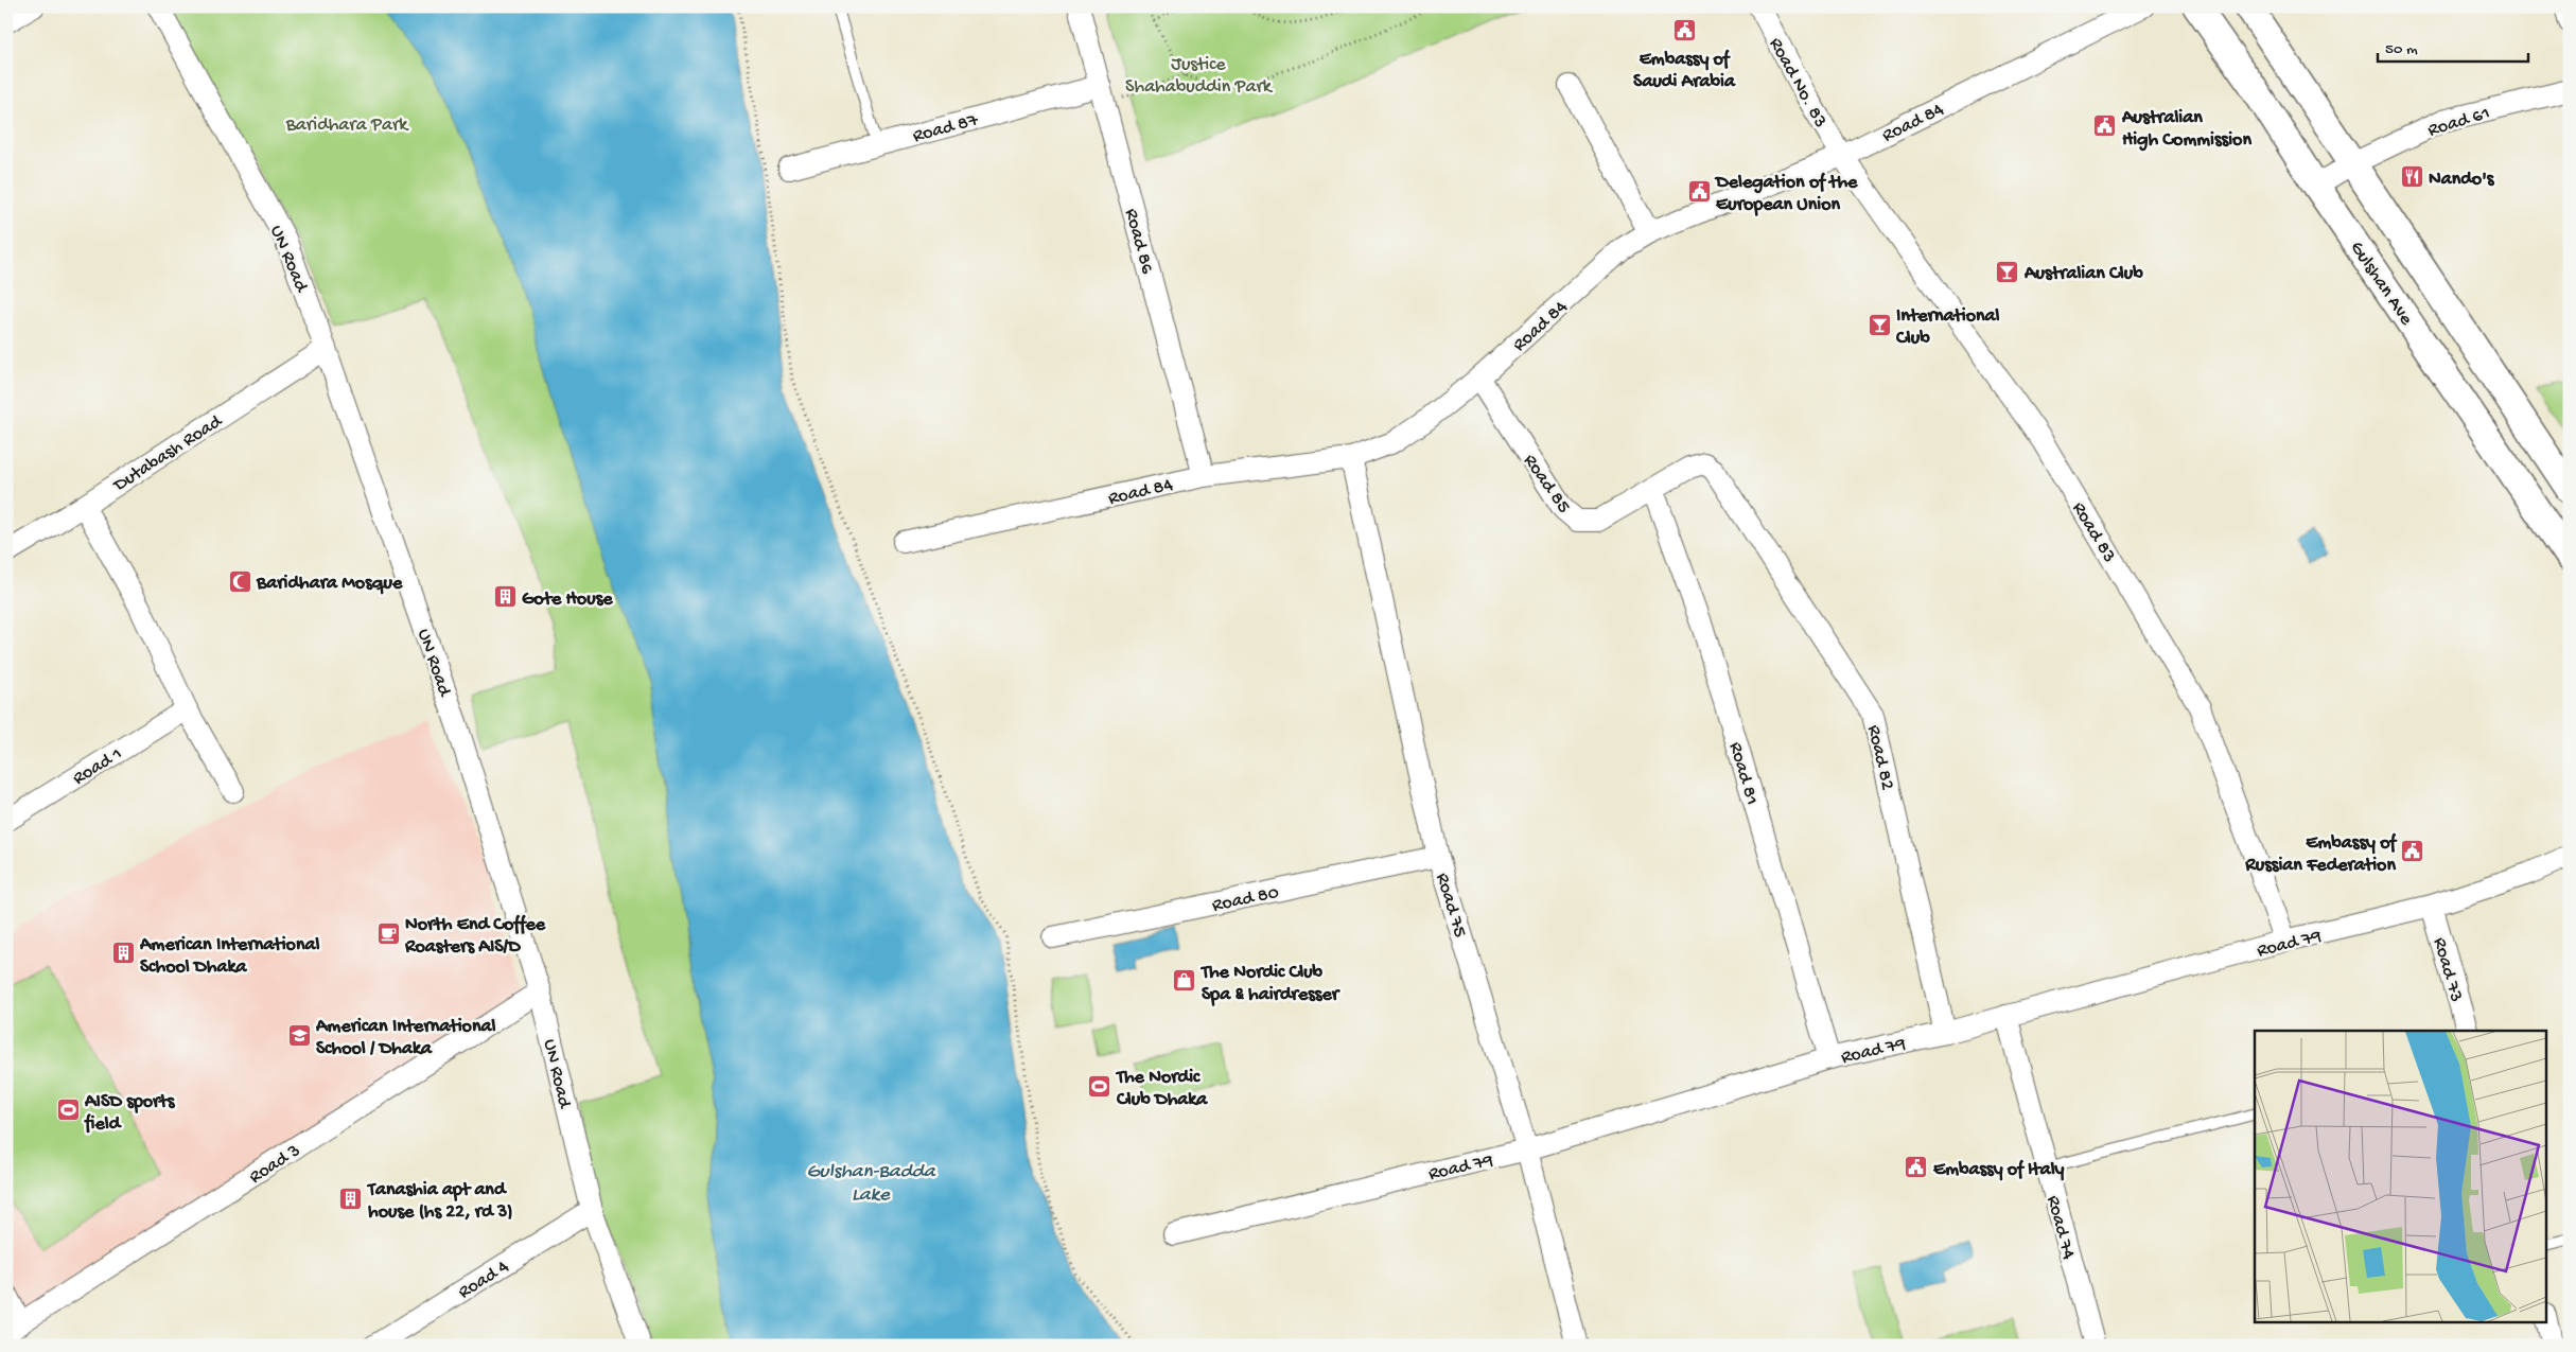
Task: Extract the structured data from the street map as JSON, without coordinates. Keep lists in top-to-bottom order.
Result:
{
  "streets": {
    "street": [
      "Road No. 83",
      "Road 61",
      "Road 84",
      "Road 87",
      "Road 86",
      "UN Road",
      "Gulshan Ave",
      "Dutabash Road",
      "Road 85",
      "Road 83",
      "Road 82",
      "Road 1",
      "Road 81",
      "Road 80",
      "Road 75",
      "Road 79",
      "Road 73",
      "Road 3",
      "Road 74",
      "Road 4"
    ]
  },
  "crossings": [
    ["Road No. 83", "Road 84"],
    ["Road No. 83", "Road 83"],
    ["Road 61", "Gulshan Ave"],
    ["Road 84", "Road 86"],
    ["Road 84", "Road 85"],
    ["Road 84", "Road 83"],
    ["Road 84", "Road 75"],
    ["Road 87", "Road 86"],
    ["UN Road", "Dutabash Road"],
    ["UN Road", "Road 3"],
    ["UN Road", "Road 4"],
    ["Road 85", "Road 82"],
    ["Road 85", "Road 81"],
    ["Road 83", "Road 79"],
    ["Road 82", "Road 79"],
    ["Road 81", "Road 79"],
    ["Road 80", "Road 75"],
    ["Road 75", "Road 79"],
    ["Road 79", "Road 73"],
    ["Road 79", "Road 74"]
  ],
  "water": ["Gulshan-Badda Lake"],
  "parks": ["Justice Shahabuddin Park", "Baridhara Park"],
  "places": {
    "public building": [
      "Embassy of Saudi Arabia",
      "Australian High Commission",
      "Delegation of the European Union",
      "Embassy of Russian Federation",
      "Embassy of Italy"
    ],
    "restaurant": ["Nando's"],
    "bar": ["Australian Club", "International Club"],
    "mosque": ["Baridhara Mosque"],
    "building": ["Gote House", "American International School Dhaka", "Tanashia apt and house (hs 22, rd 3)"],
    "cafe": ["North End Coffee Roasters AIS/D"],
    "shop": ["The Nordic Club Spa & hairdresser"],
    "school or university": ["American International School / Dhaka"],
    "sports": ["The Nordic Club Dhaka", "AISD sports field"]
  },
  "scale_bar": "50 m"
}
